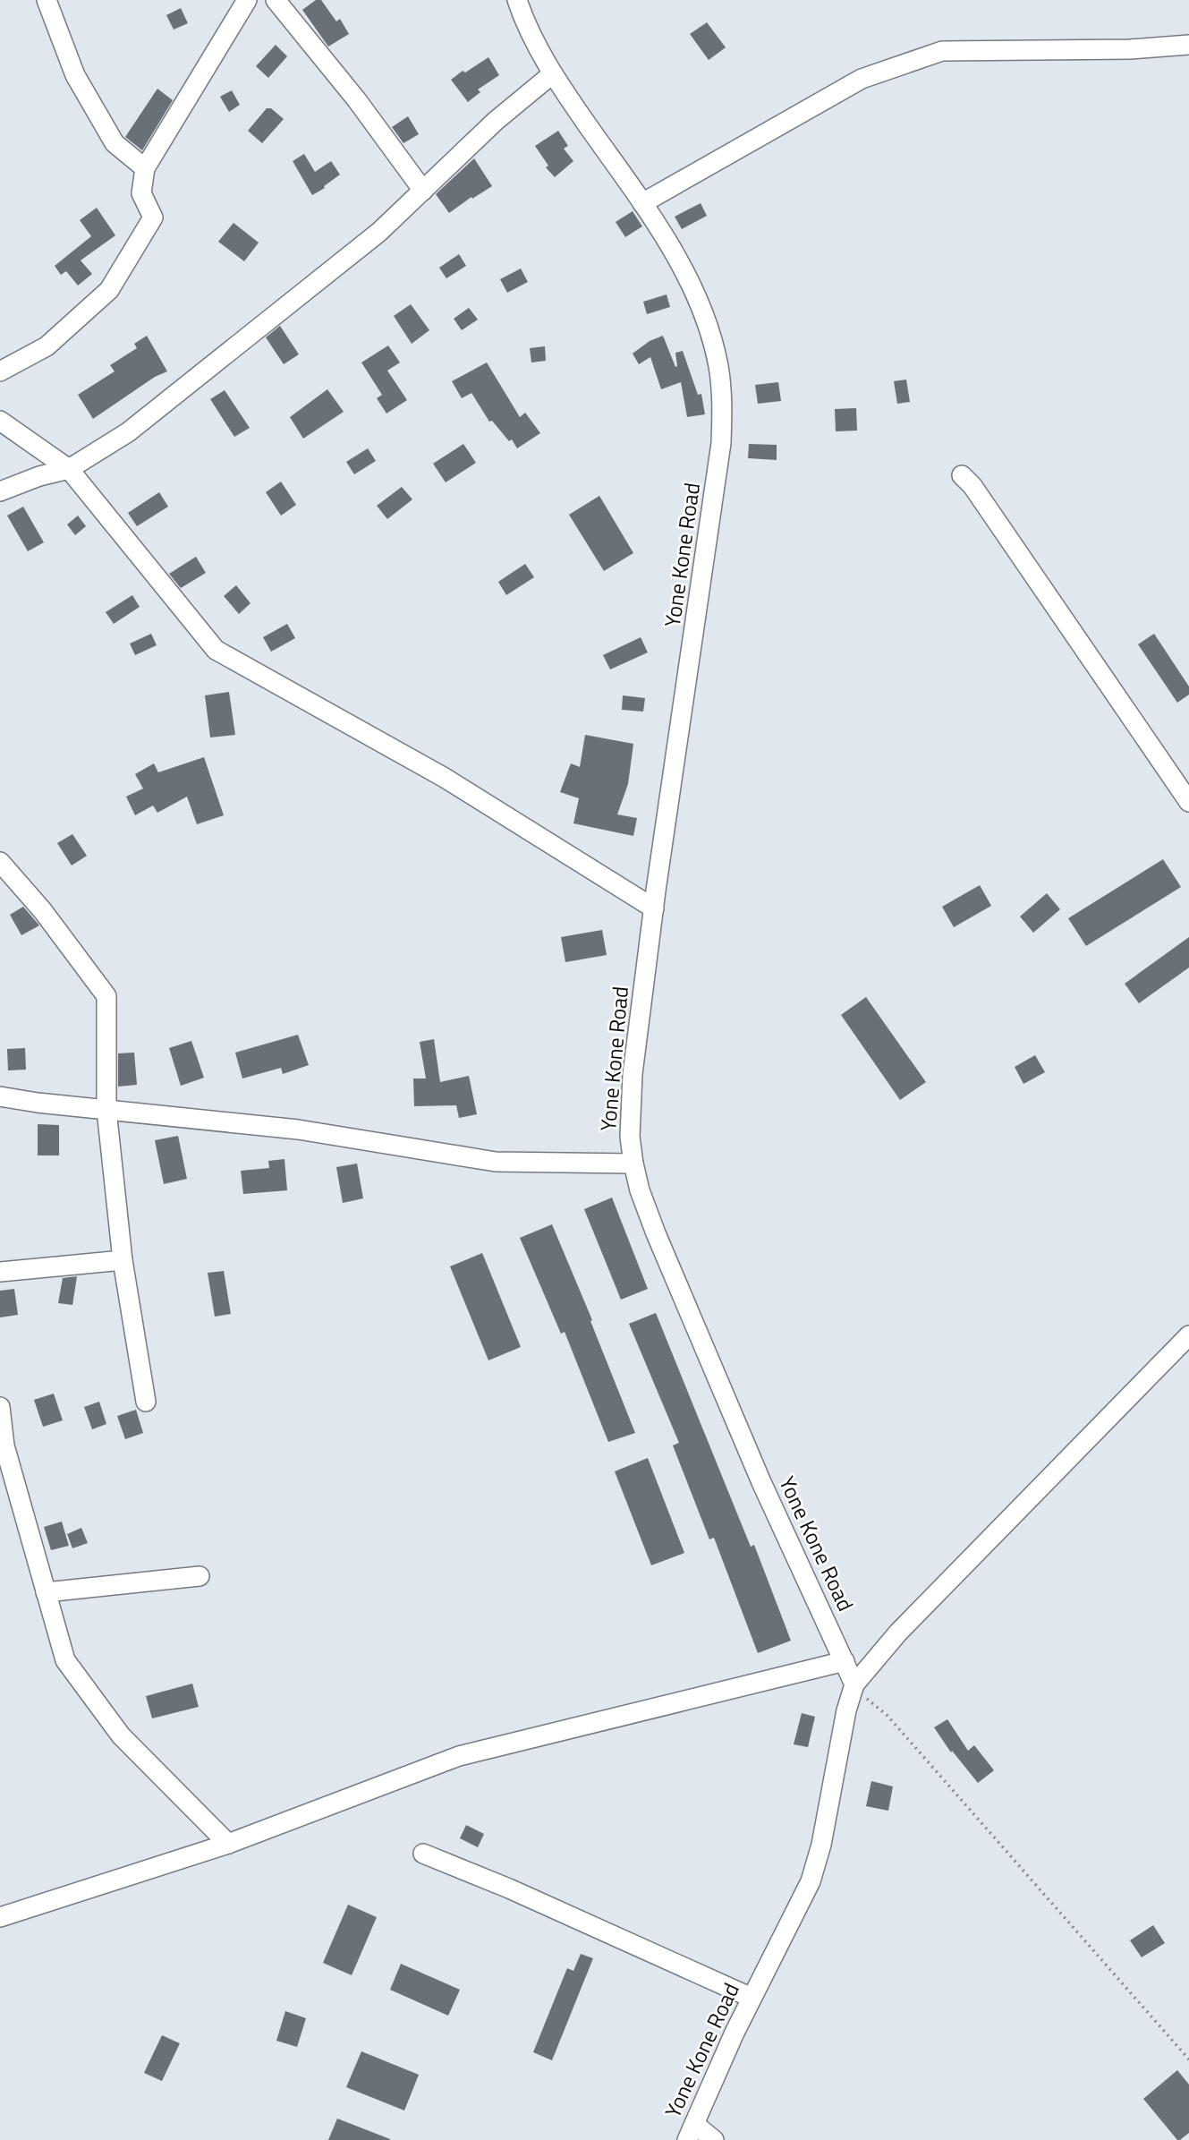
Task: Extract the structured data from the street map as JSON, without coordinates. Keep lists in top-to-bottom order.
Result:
{
  "streets": {
    "street": ["Yone Kone Road"]
  }
}
